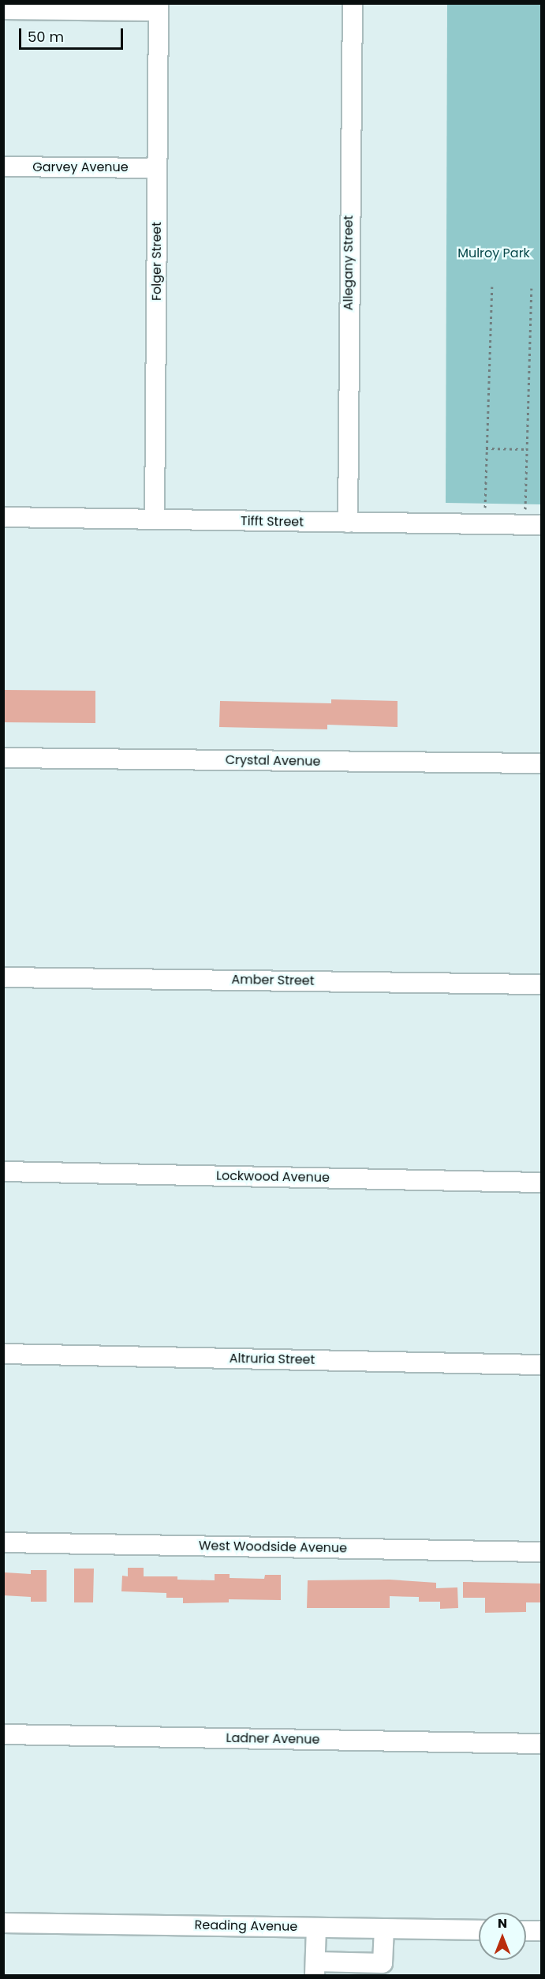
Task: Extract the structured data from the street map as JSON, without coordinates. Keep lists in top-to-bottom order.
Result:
{
  "streets": {
    "street": [
      "Garvey Avenue",
      "Folger Street",
      "Allegany Street",
      "Tifft Street",
      "Crystal Avenue",
      "Amber Street",
      "Lockwood Avenue",
      "Altruria Street",
      "West Woodside Avenue",
      "Ladner Avenue",
      "Reading Avenue"
    ]
  },
  "crossings": [
    ["Garvey Avenue", "Folger Street"],
    ["Folger Street", "Tifft Street"],
    ["Allegany Street", "Tifft Street"]
  ],
  "parks": ["Mulroy Park"],
  "scale_bar": "50 m",
  "north": "top"
}
